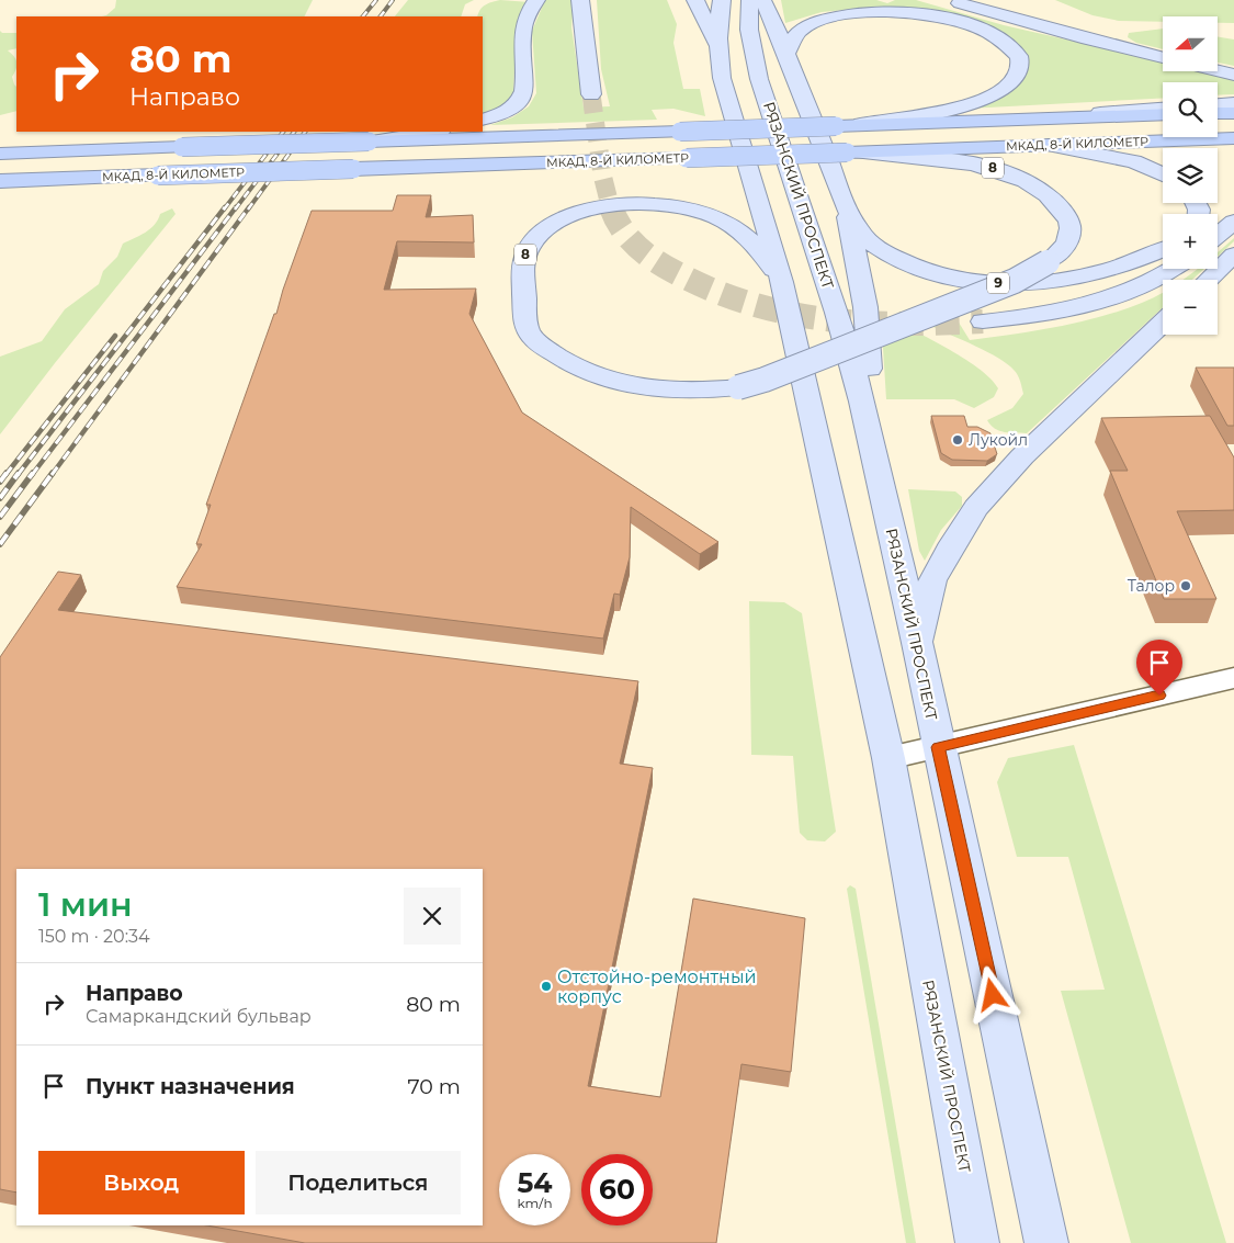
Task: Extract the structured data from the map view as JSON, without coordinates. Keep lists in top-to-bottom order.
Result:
{
  "streets": {
    "highway": ["МКАД, 8-Й КИЛОМЕТР"],
    "main road": ["8", "РЯЗАНСКИЙ ПРОСПЕКТ", "9"]
  },
  "crossings": [
    ["МКАД, 8-Й КИЛОМЕТР", "8"],
    ["8", "РЯЗАНСКИЙ ПРОСПЕКТ"]
  ],
  "places": ["Лукойл", "Талор", "Отстойно-ремонтный корпус"],
  "north": "left",
  "page": {
    "map_buttons": ["+", "−"],
    "turn": ["80 m", "Направо"],
    "heading": ["1 мин", "150 m · 20:34"],
    "list": [
      {
        "name": "Направо",
        "note": "Самаркандский бульвар",
        "value": "80 m"
      },
      {
        "name": "Пункт назначения",
        "value": "70 m"
      }
    ],
    "buttons": ["Выход", "Поделиться"],
    "speed": "54 km/h",
    "limit": "60"
  }
}
